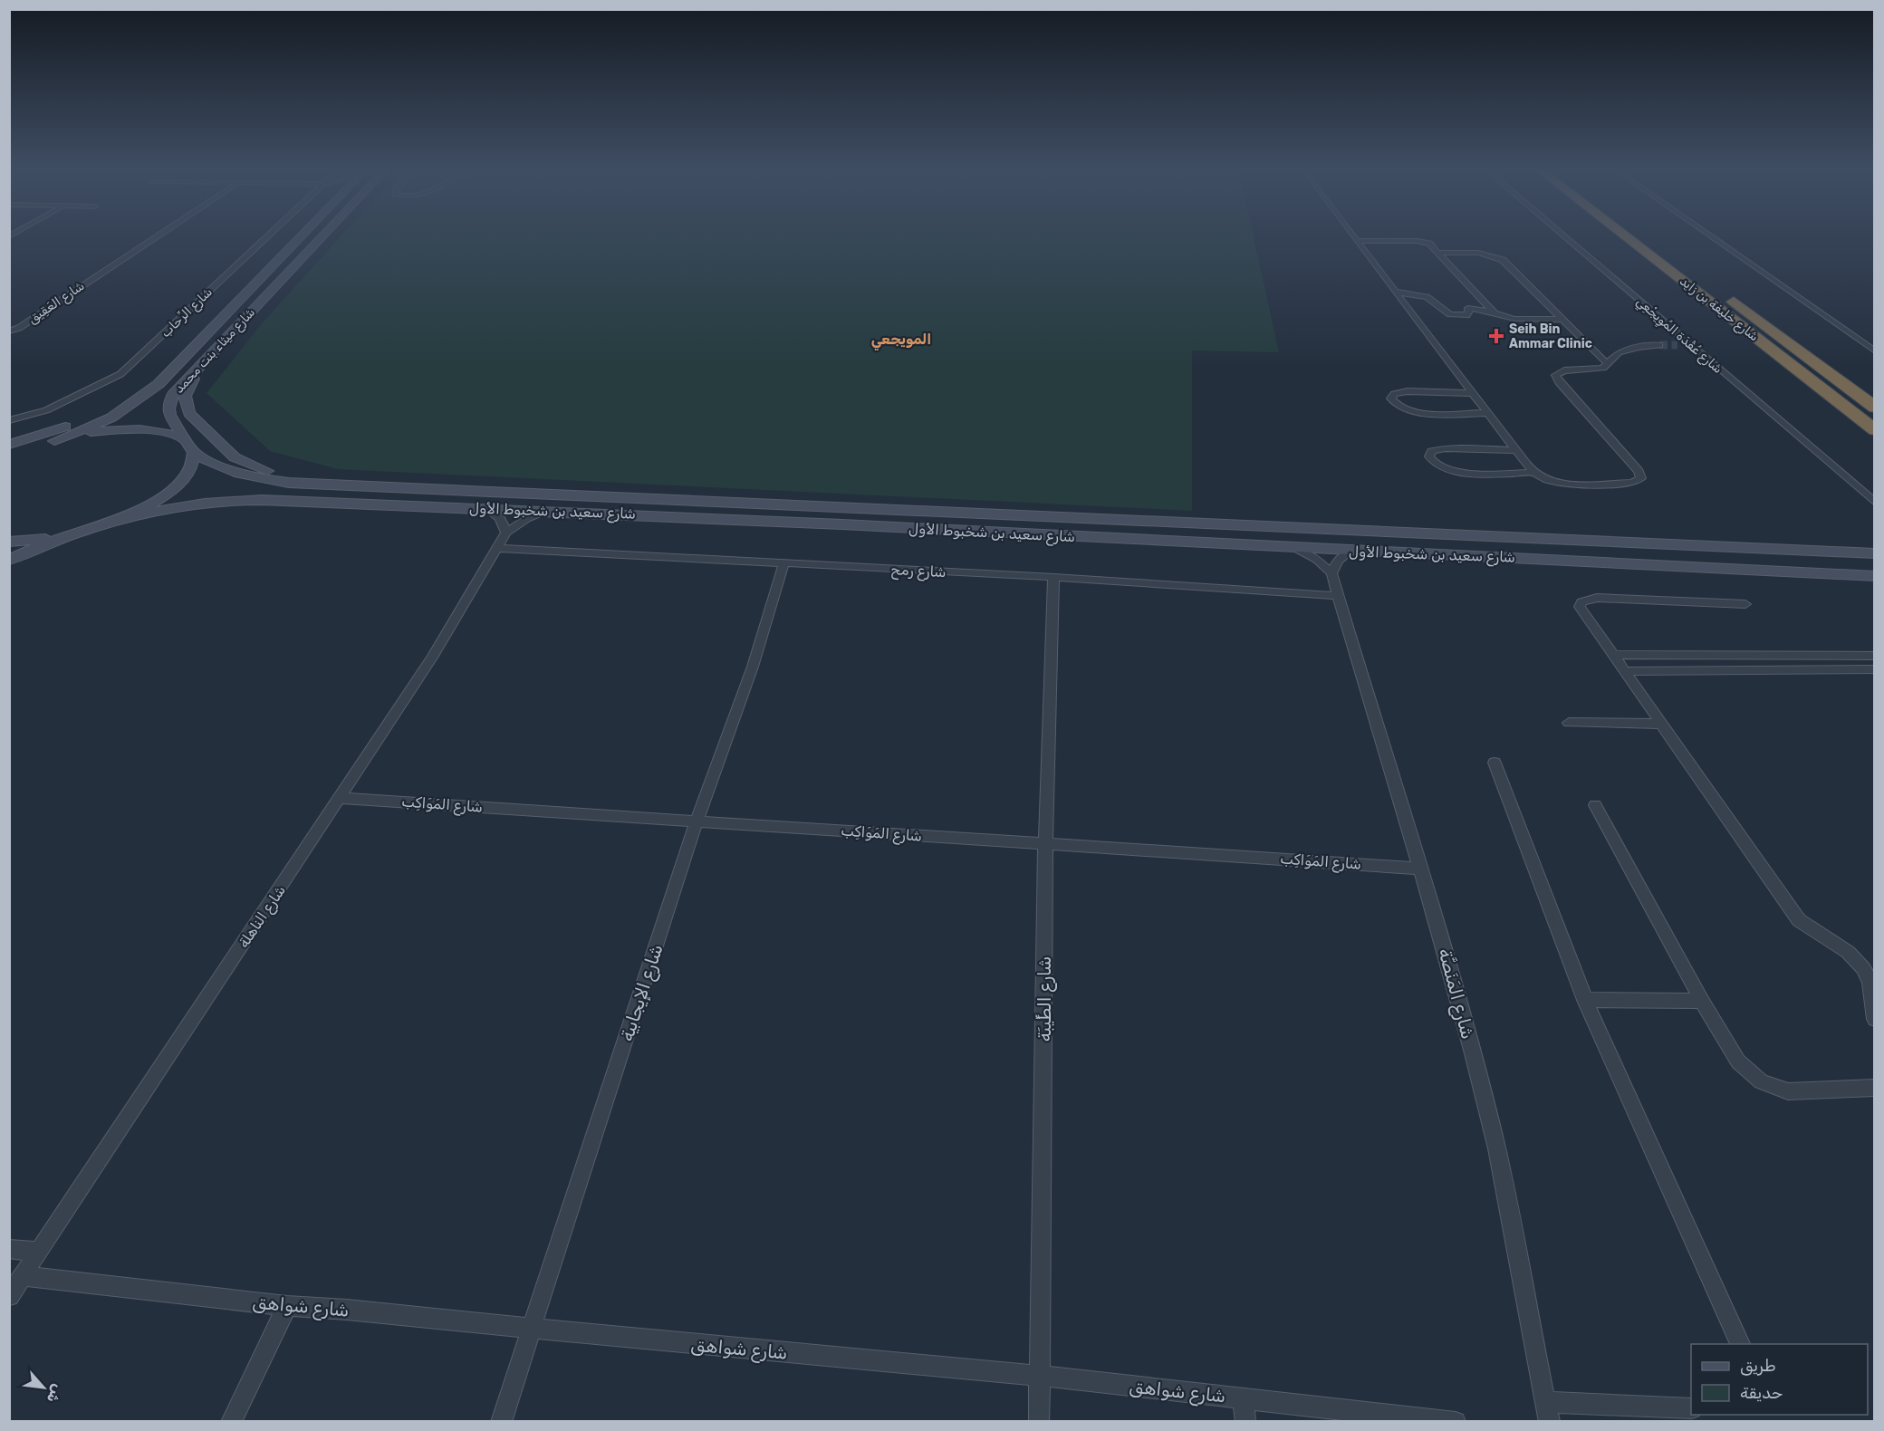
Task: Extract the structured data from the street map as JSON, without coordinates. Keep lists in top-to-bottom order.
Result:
{
  "streets": {
    "highway": ["شارع خليفة بن زايد"],
    "main road": ["شارع ميثاء بنت محمد", "شارع سعيد بن شخبوط الأول"],
    "street": [
      "شارع العَقِيق",
      "شارع الرِّحاب",
      "شارع عُقْدَة المُوِيجْعِي",
      "شارع رمح",
      "شارع المَوَاكِب",
      "شارع الناهلة",
      "شارع الإيجابية",
      "شارع المَنَصَّة",
      "شارع الطِّيبَة",
      "شارع شواهق"
    ]
  },
  "crossings": [
    ["شارع ميثاء بنت محمد", "شارع سعيد بن شخبوط الأول"],
    ["شارع سعيد بن شخبوط الأول", "شارع الناهلة"],
    ["شارع رمح", "شارع الناهلة"],
    ["شارع رمح", "شارع الإيجابية"],
    ["شارع رمح", "شارع المَنَصَّة"],
    ["شارع رمح", "شارع الطِّيبَة"],
    ["شارع المَوَاكِب", "شارع الناهلة"],
    ["شارع المَوَاكِب", "شارع الإيجابية"],
    ["شارع المَوَاكِب", "شارع المَنَصَّة"],
    ["شارع المَوَاكِب", "شارع الطِّيبَة"],
    ["شارع الناهلة", "شارع شواهق"],
    ["شارع الإيجابية", "شارع شواهق"],
    ["شارع الطِّيبَة", "شارع شواهق"]
  ],
  "districts": ["المويجعي"],
  "places": {
    "health": ["Seih Bin Ammar Clinic"]
  },
  "legend": ["طريق", "حديقة"],
  "north": "bottom right"
}
